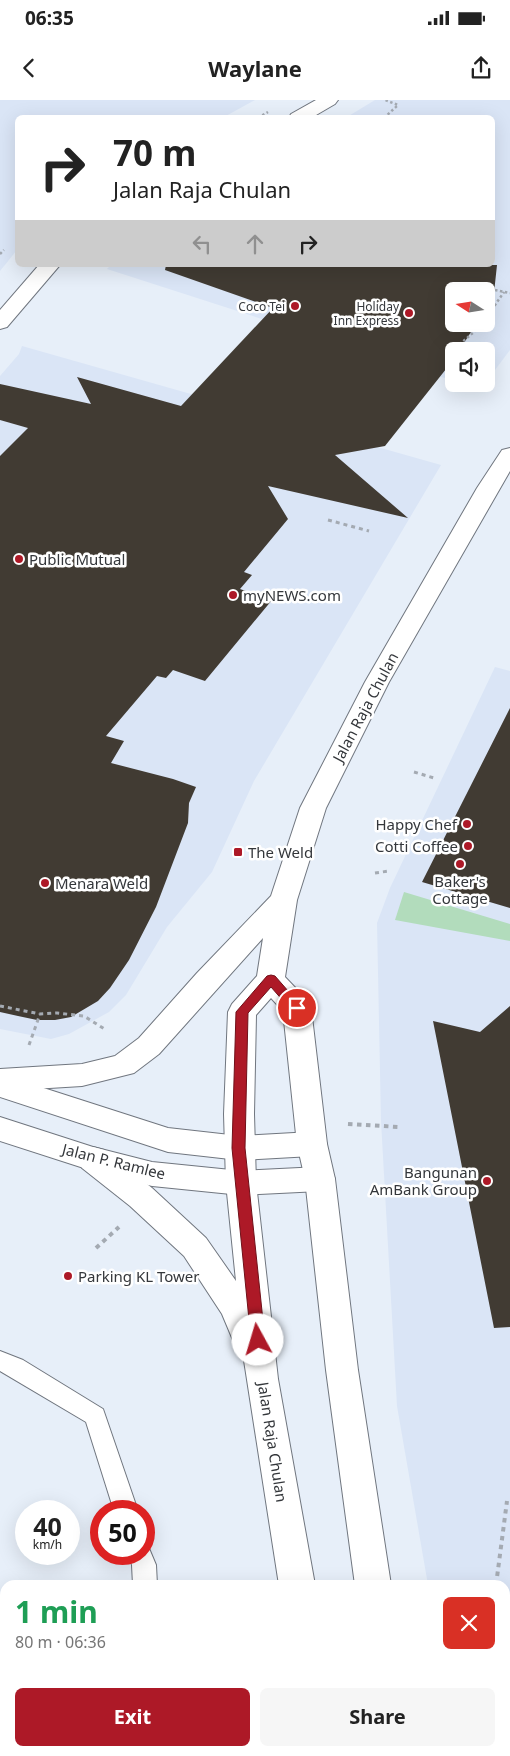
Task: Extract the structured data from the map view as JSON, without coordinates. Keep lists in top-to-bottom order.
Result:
{
  "streets": {
    "main road": ["Jalan Raja Chulan", "Jalan P. Ramlee"]
  },
  "crossings": [
    ["Jalan Raja Chulan", "Jalan P. Ramlee"]
  ],
  "places": {
    "other": [
      "Coco Tei",
      "Holiday Inn Express",
      "Public Mutual",
      "myNEWS.com",
      "Happy Chef",
      "Cotti Coffee",
      "Baker's Cottage",
      "Menara Weld",
      "Bangunan AmBank Group",
      "Parking KL Tower"
    ],
    "transit": ["The Weld"]
  },
  "north": "left",
  "page": {
    "status": "06:35",
    "header": "Waylane",
    "turn": ["70 m", "Jalan Raja Chulan"],
    "speed": "40 km/h",
    "limit": "50",
    "heading": ["1 min", "80 m · 06:36"],
    "buttons": ["Exit", "Share"]
  }
}
